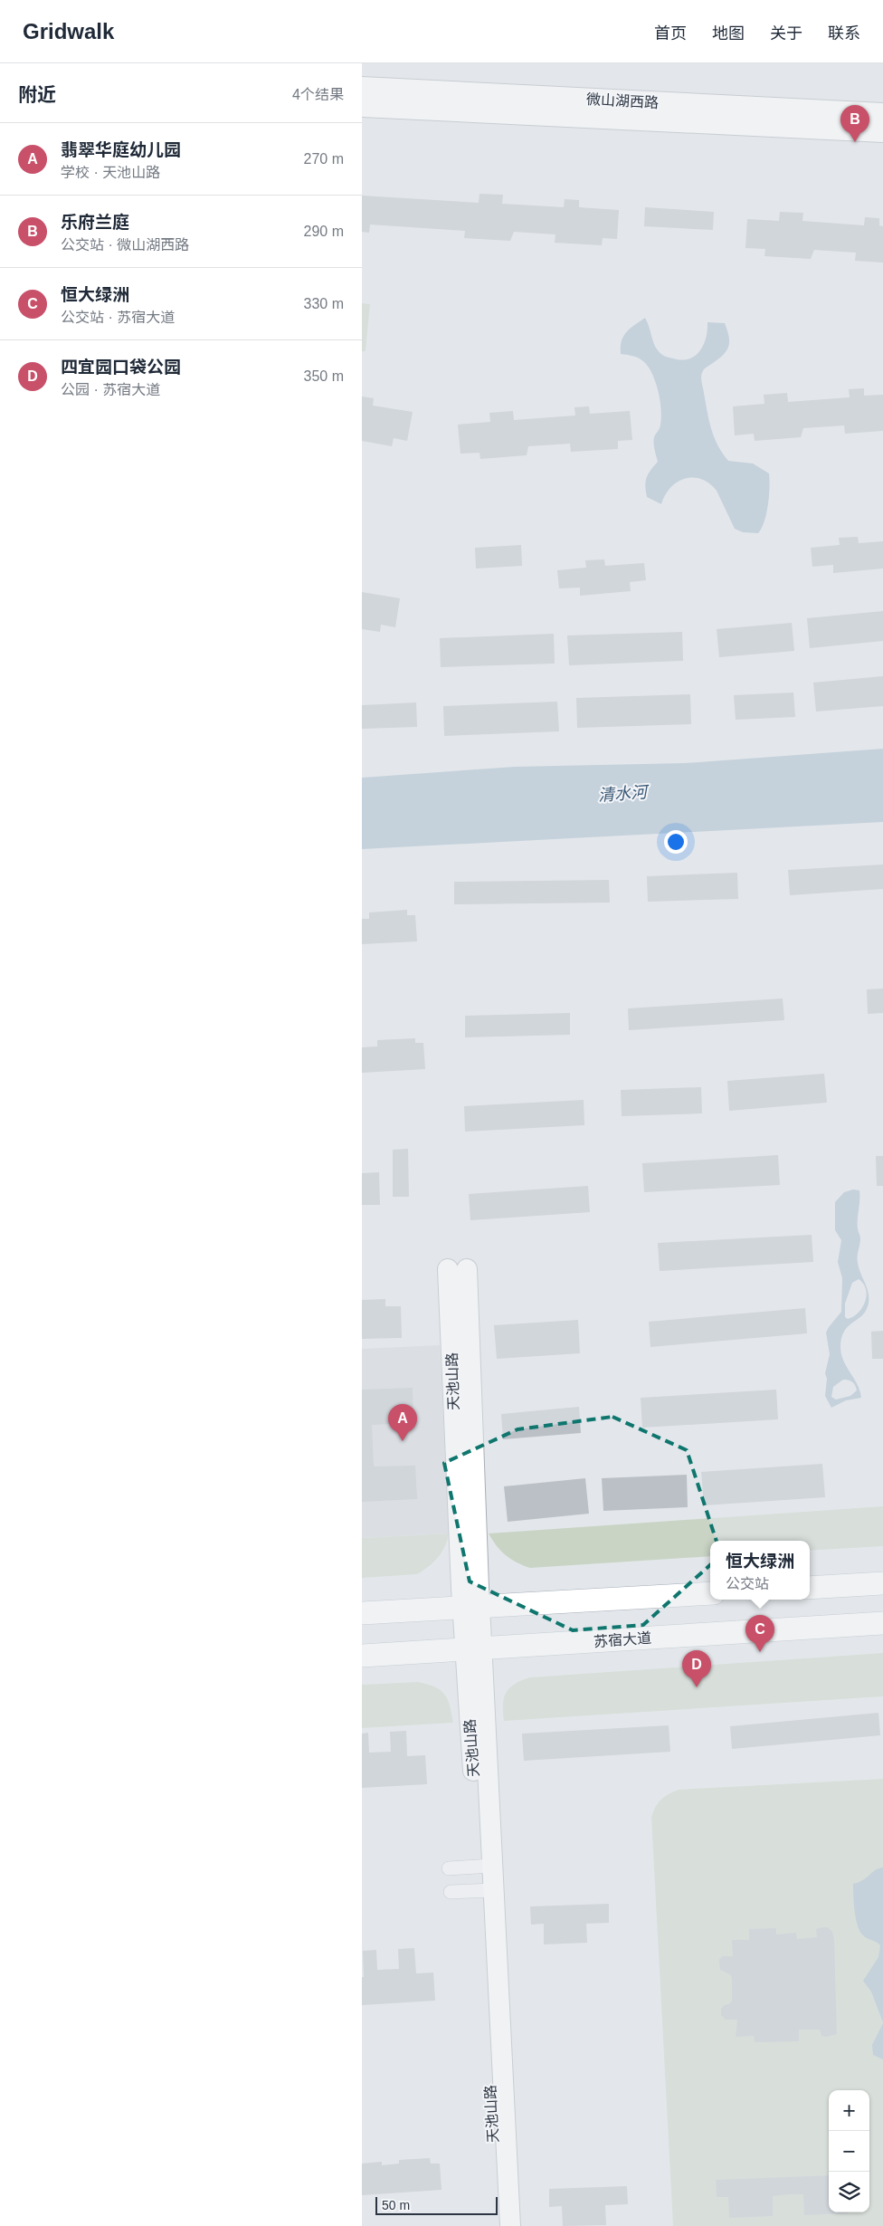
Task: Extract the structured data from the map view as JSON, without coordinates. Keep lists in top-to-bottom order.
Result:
{
  "streets": {
    "main road": ["苏宿大道"],
    "street": ["微山湖西路", "天池山路"]
  },
  "crossings": [
    ["天池山路", "苏宿大道"]
  ],
  "water": ["清水河"],
  "scale_bar": "50 m",
  "page": {
    "header": "Gridwalk",
    "nav": [
      "首页",
      "地图",
      "关于",
      "联系"
    ],
    "heading": ["附近", "4个结果"],
    "pins": [
      "B",
      "A",
      "C",
      "D"
    ],
    "list": [
      {
        "mark": "A",
        "name": "翡翠华庭幼儿园",
        "note": "学校 · 天池山路",
        "value": "270 m"
      },
      {
        "mark": "B",
        "name": "乐府兰庭",
        "note": "公交站 · 微山湖西路",
        "value": "290 m"
      },
      {
        "mark": "C",
        "name": "恒大绿洲",
        "note": "公交站 · 苏宿大道",
        "value": "330 m"
      },
      {
        "mark": "D",
        "name": "四宜园口袋公园",
        "note": "公园 · 苏宿大道",
        "value": "350 m"
      }
    ],
    "popup": ["恒大绿洲", "公交站"],
    "map_buttons": ["+", "−"],
    "scale": "50 m"
  }
}
